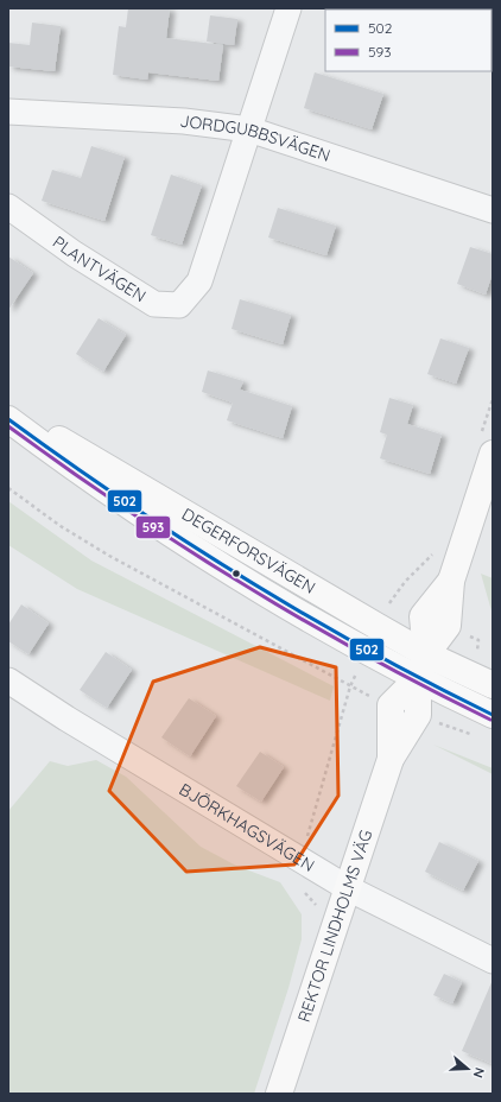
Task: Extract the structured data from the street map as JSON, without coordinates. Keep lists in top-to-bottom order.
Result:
{
  "streets": {
    "main road": ["DEGERFORSVÄGEN", "REKTOR LINDHOLMS VÄG"],
    "street": ["JORDGUBBSVÄGEN", "PLANTVÄGEN", "BJÖRKHAGSVÄGEN"]
  },
  "crossings": [
    ["JORDGUBBSVÄGEN", "PLANTVÄGEN"],
    ["DEGERFORSVÄGEN", "REKTOR LINDHOLMS VÄG"],
    ["BJÖRKHAGSVÄGEN", "REKTOR LINDHOLMS VÄG"]
  ],
  "lines": ["transit line 502", "transit line 593"],
  "legend": ["502", "593"],
  "north": "right"
}
